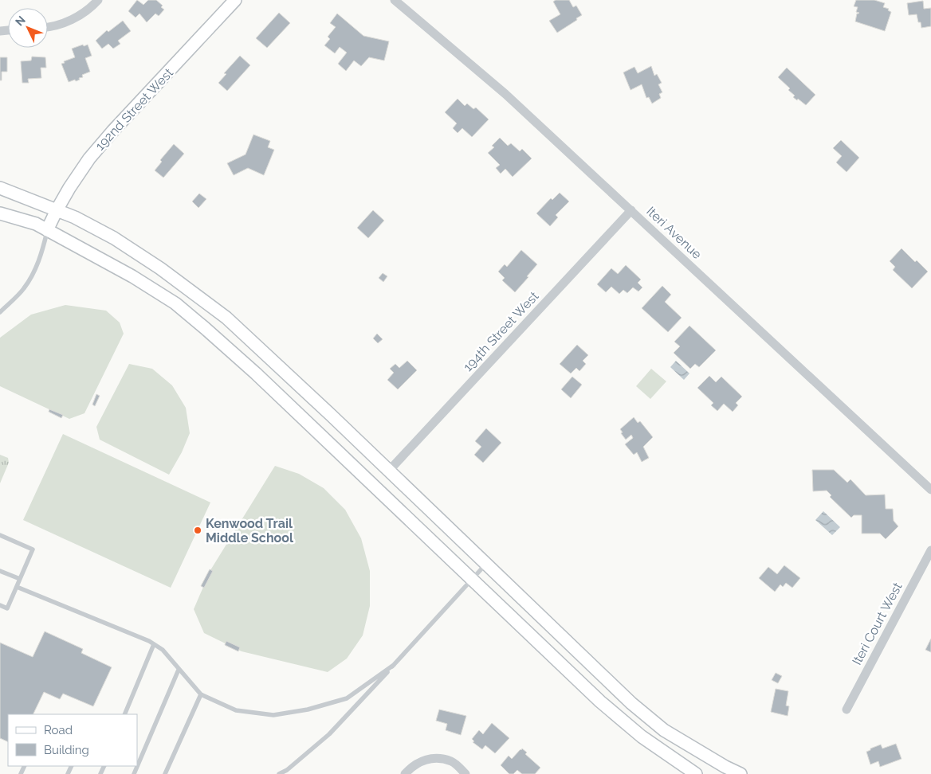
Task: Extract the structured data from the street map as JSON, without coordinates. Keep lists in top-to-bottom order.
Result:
{
  "streets": {
    "main road": ["192nd Street West"],
    "street": ["Iteri Avenue", "194th Street West", "Iteri Court West"]
  },
  "crossings": [
    ["Iteri Avenue", "194th Street West"]
  ],
  "places": ["Kenwood Trail Middle School"],
  "legend": ["Road", "Building"],
  "north": "top left"
}
